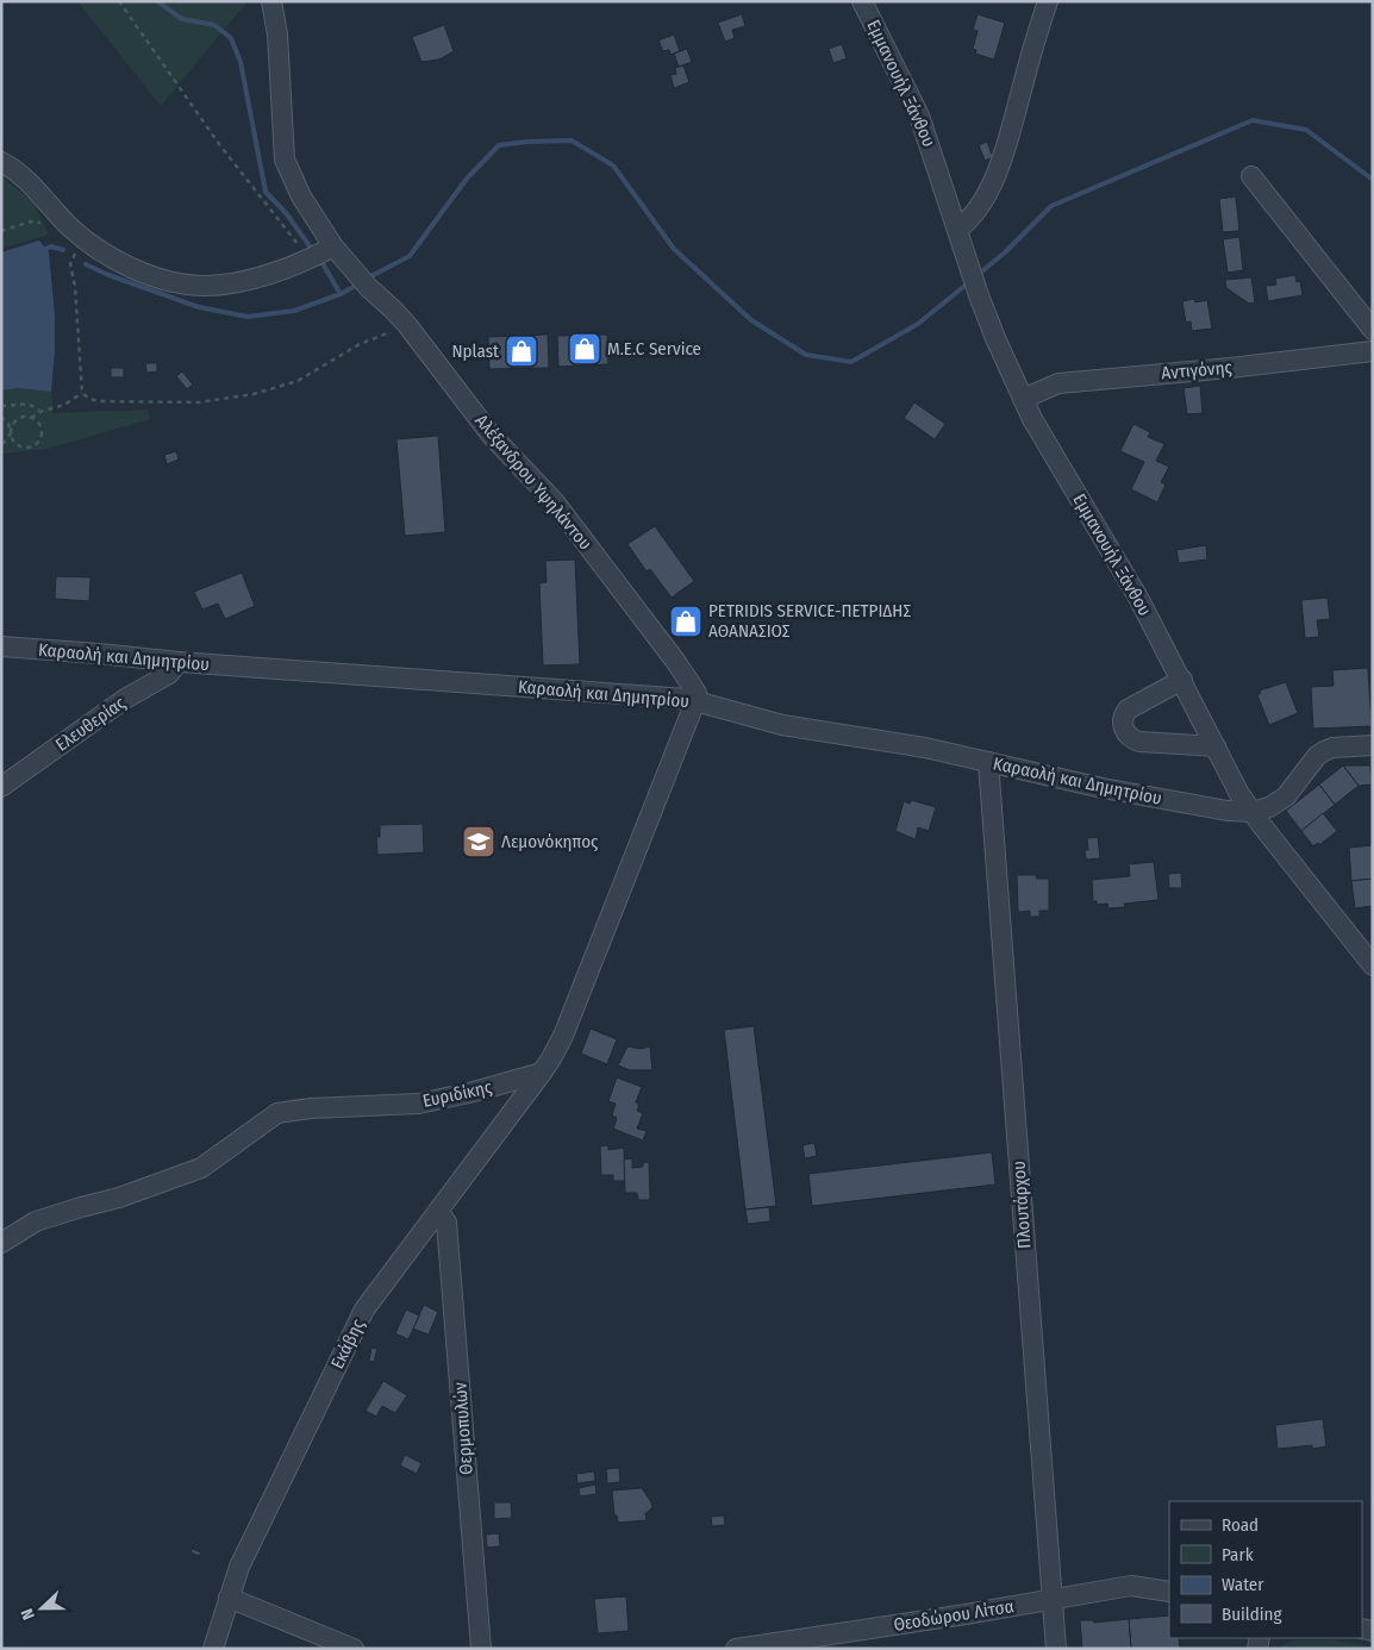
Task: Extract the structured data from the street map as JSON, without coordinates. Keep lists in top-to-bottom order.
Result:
{
  "streets": {
    "street": [
      "Εμμανουήλ Ξάνθου",
      "Αντιγόνης",
      "Αλέξανδρου Υψηλάντου",
      "Καραολή και Δημητρίου",
      "Ελευθερίας",
      "Ευριδίκης",
      "Πλουτάρχου",
      "Εκάβης",
      "Θερμοπυλών",
      "Θεοδώρου Λίτσα"
    ]
  },
  "crossings": [
    ["Εμμανουήλ Ξάνθου", "Αντιγόνης"],
    ["Εμμανουήλ Ξάνθου", "Καραολή και Δημητρίου"],
    ["Αλέξανδρου Υψηλάντου", "Καραολή και Δημητρίου"],
    ["Καραολή και Δημητρίου", "Ελευθερίας"],
    ["Καραολή και Δημητρίου", "Πλουτάρχου"],
    ["Ευριδίκης", "Εκάβης"],
    ["Πλουτάρχου", "Θεοδώρου Λίτσα"],
    ["Εκάβης", "Θερμοπυλών"]
  ],
  "places": {
    "shop": ["M.E.C Service", "Nplast", "PETRIDIS SERVICE-ΠΕΤΡΙΔΗΣ ΑΘΑΝΑΣΙΟΣ"],
    "school or university": ["Λεμονόκηπος"]
  },
  "legend": [
    "Road",
    "Park",
    "Water",
    "Building"
  ],
  "north": "left"
}
